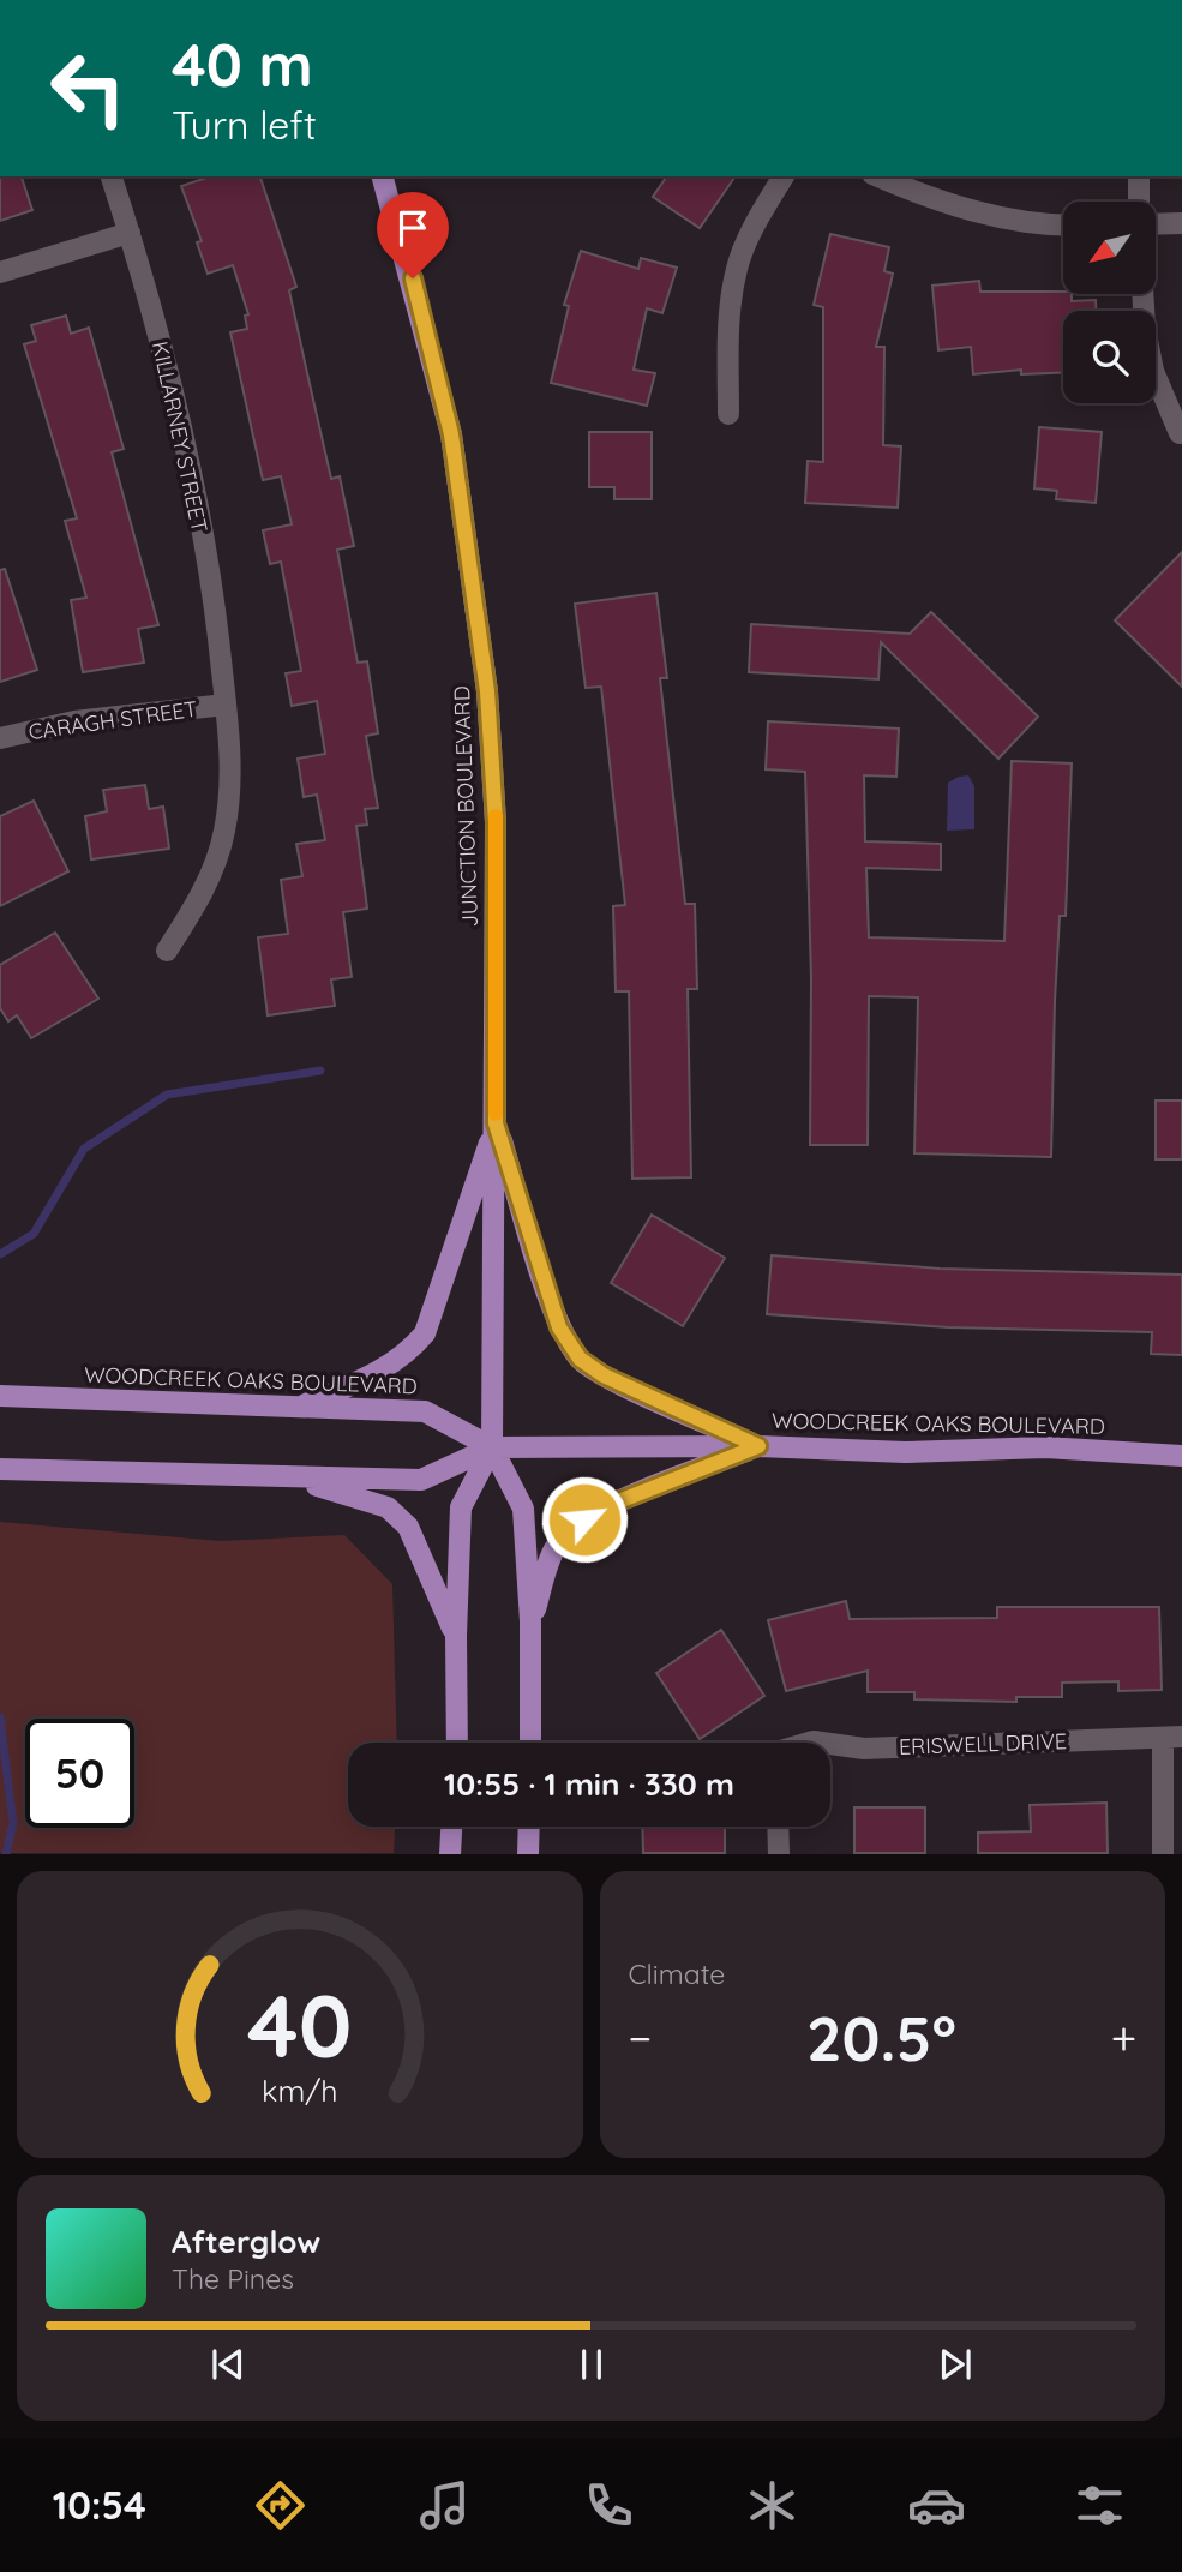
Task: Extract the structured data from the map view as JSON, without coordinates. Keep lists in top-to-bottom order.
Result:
{
  "streets": {
    "main road": ["JUNCTION BOULEVARD", "WOODCREEK OAKS BOULEVARD"],
    "street": ["KILLARNEY STREET", "CARAGH STREET", "ERISWELL DRIVE"]
  },
  "crossings": [
    ["KILLARNEY STREET", "CARAGH STREET"],
    ["JUNCTION BOULEVARD", "WOODCREEK OAKS BOULEVARD"]
  ],
  "north": "bottom left",
  "page": {
    "turn": ["40 m", "Turn left"],
    "limit": "50",
    "trip": "10:55 · 1 min · 330 m",
    "tile": "Climate",
    "heat": ["−", "20.5°", "+"],
    "song": ["Afterglow", "The Pines"],
    "tabs": "10:54",
    "gauge": ["40", "km/h"]
  }
}
